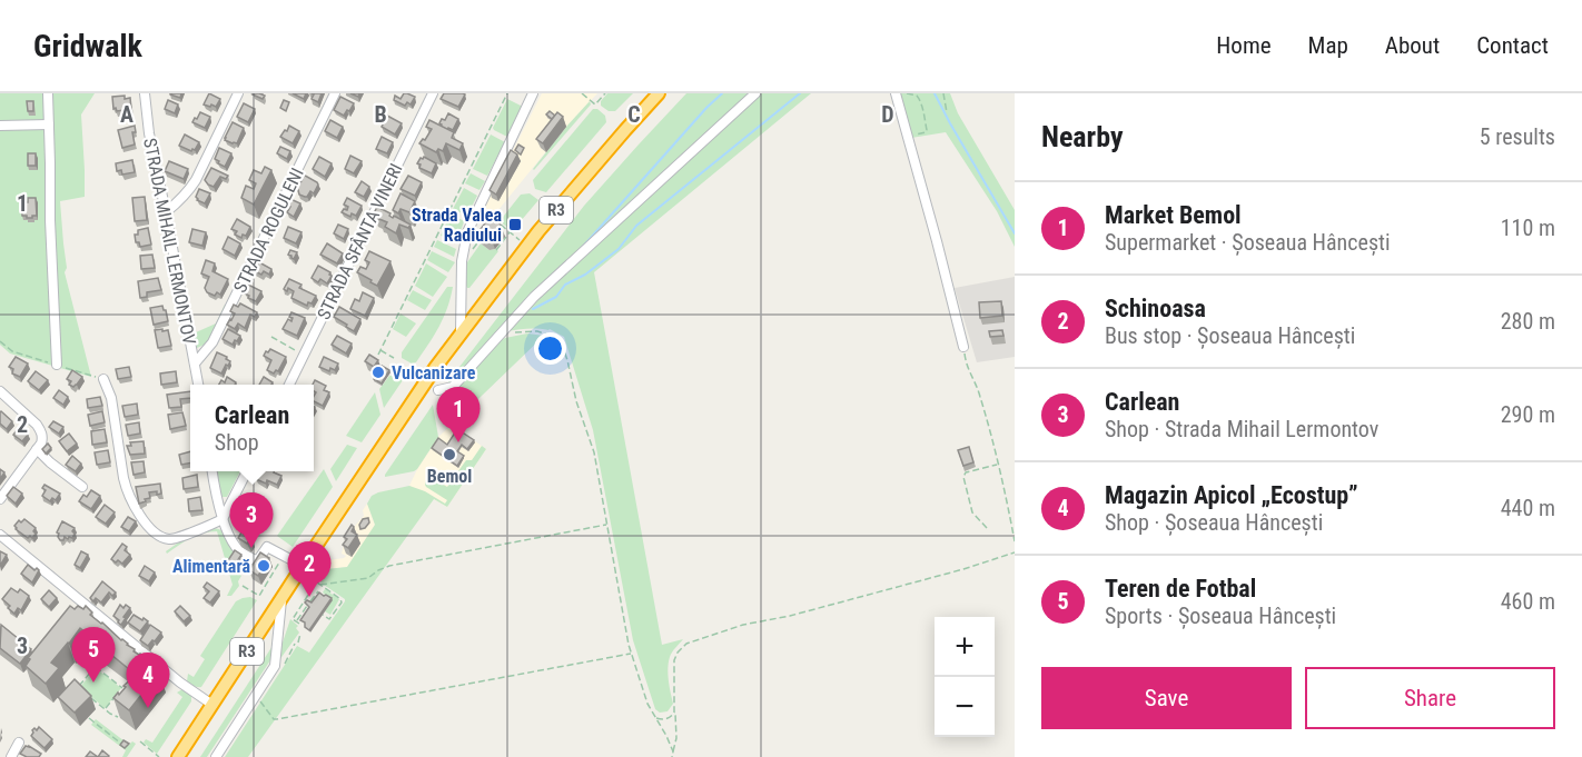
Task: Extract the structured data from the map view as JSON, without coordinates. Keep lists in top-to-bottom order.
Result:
{
  "streets": {
    "highway": ["R3"],
    "street": ["STRADA ROGULENI", "STRADA MIHAIL LERMONTOV", "STRADA SFÂNTA VINERI"]
  },
  "crossings": [
    ["STRADA ROGULENI", "STRADA MIHAIL LERMONTOV"]
  ],
  "places": {
    "transit": ["Strada Valea Radiului"],
    "other": ["Vulcanizare", "Bemol", "Alimentară"]
  },
  "page": {
    "header": "Gridwalk",
    "nav": [
      "Home",
      "Map",
      "About",
      "Contact"
    ],
    "heading": ["Nearby", "5 results"],
    "list": [
      {
        "mark": "1",
        "name": "Market Bemol",
        "note": "Supermarket · Șoseaua Hâncești",
        "value": "110 m"
      },
      {
        "mark": "2",
        "name": "Schinoasa",
        "note": "Bus stop · Șoseaua Hâncești",
        "value": "280 m"
      },
      {
        "mark": "3",
        "name": "Carlean",
        "note": "Shop · Strada Mihail Lermontov",
        "value": "290 m"
      },
      {
        "mark": "4",
        "name": "Magazin Apicol „Ecostup”",
        "note": "Shop · Șoseaua Hâncești",
        "value": "440 m"
      },
      {
        "mark": "5",
        "name": "Teren de Fotbal",
        "note": "Sports · Șoseaua Hâncești",
        "value": "460 m"
      }
    ],
    "popup": ["Carlean", "Shop"],
    "pins": [
      "1",
      "3",
      "2",
      "5",
      "4"
    ],
    "map_buttons": ["+", "−"],
    "buttons": ["Save", "Share"]
  },
  "grid": {
    "columns": [
      "A",
      "B",
      "C",
      "D"
    ],
    "rows": ["1", "2", "3"]
  }
}
